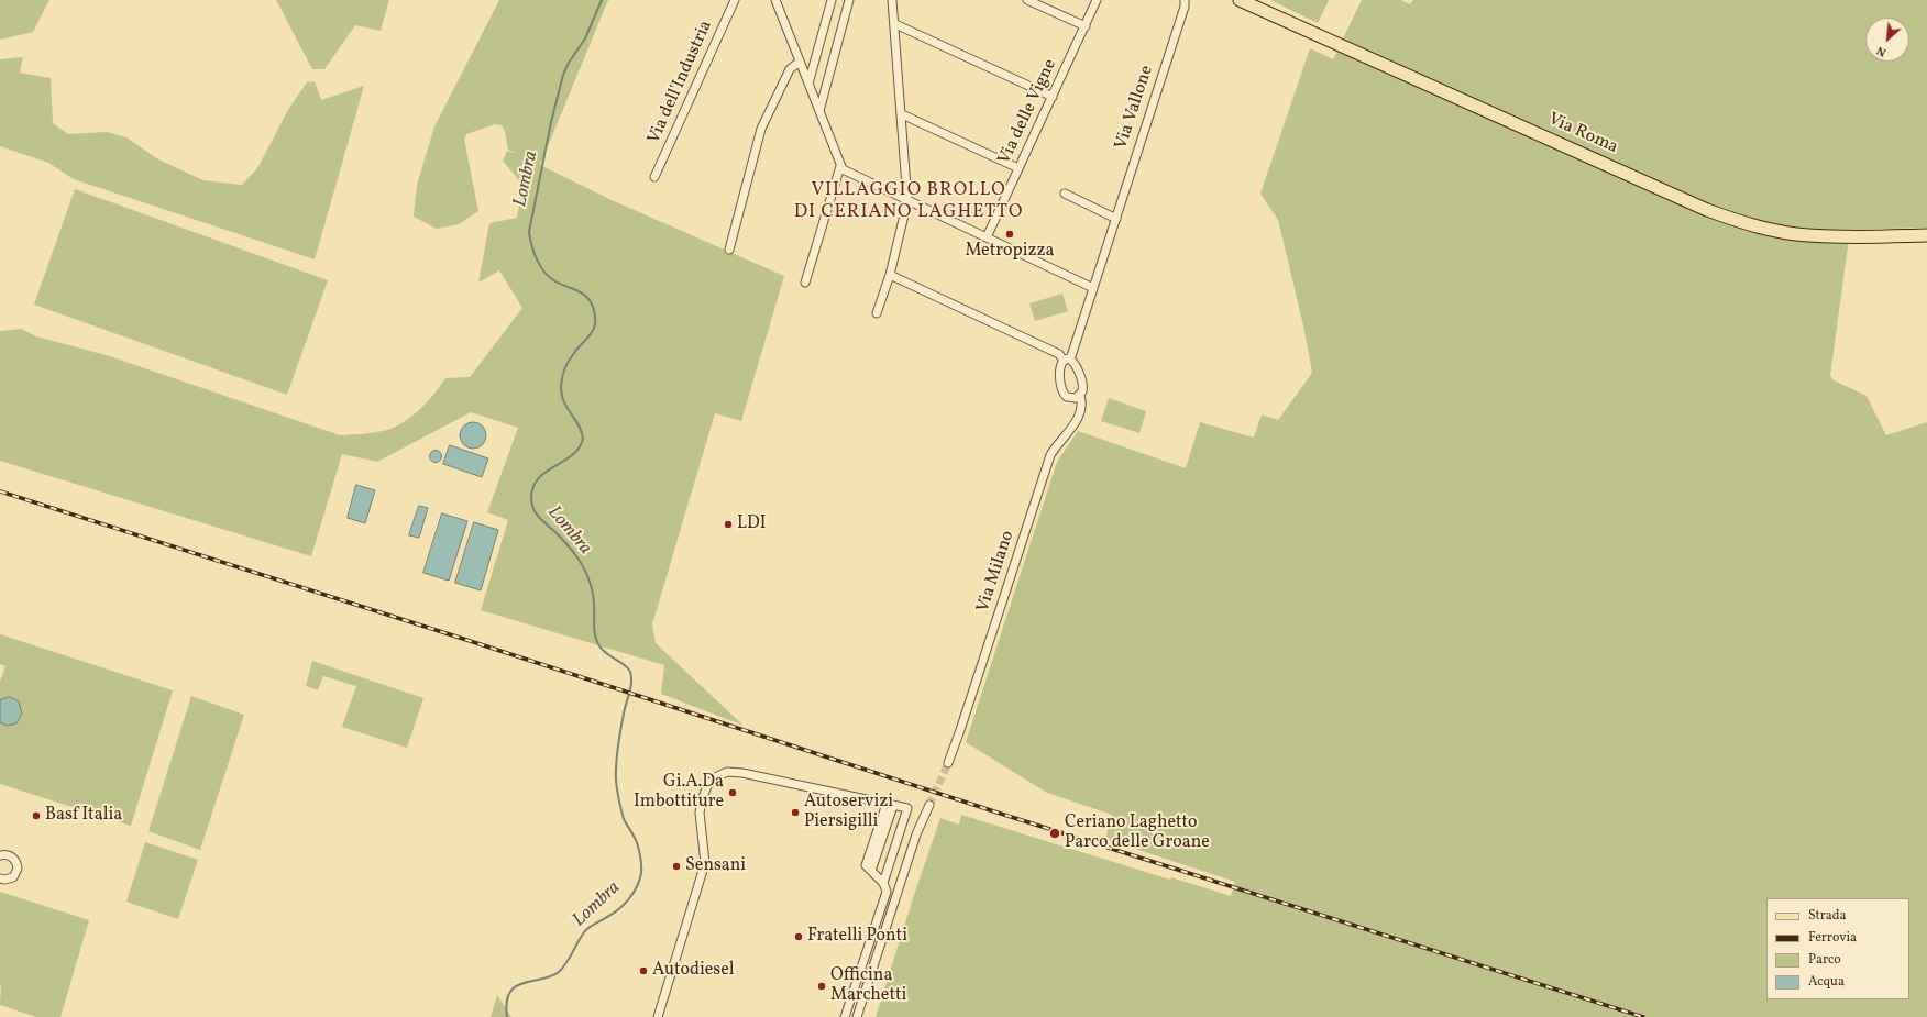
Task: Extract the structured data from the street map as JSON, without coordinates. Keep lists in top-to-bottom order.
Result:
{
  "streets": {
    "main road": ["Via Roma"],
    "street": [
      "Via dell'Industria",
      "Via Vallone",
      "Via delle Vigne",
      "Via Milano"
    ]
  },
  "districts": ["VILLAGGIO BROLLO DI CERIANO LAGHETTO"],
  "water": ["Lombra"],
  "places": [
    "Metropizza",
    "LDI",
    "Gi.A.Da Imbottiture",
    "Autoservizi Piersigilli",
    "Basf Italia",
    "Ceriano Laghetto Parco delle Groane",
    "Sensani",
    "Fratelli Ponti",
    "Autodiesel",
    "Officina Marchetti"
  ],
  "legend": [
    "Strada",
    "Ferrovia",
    "Parco",
    "Acqua"
  ],
  "north": "bottom left"
}
